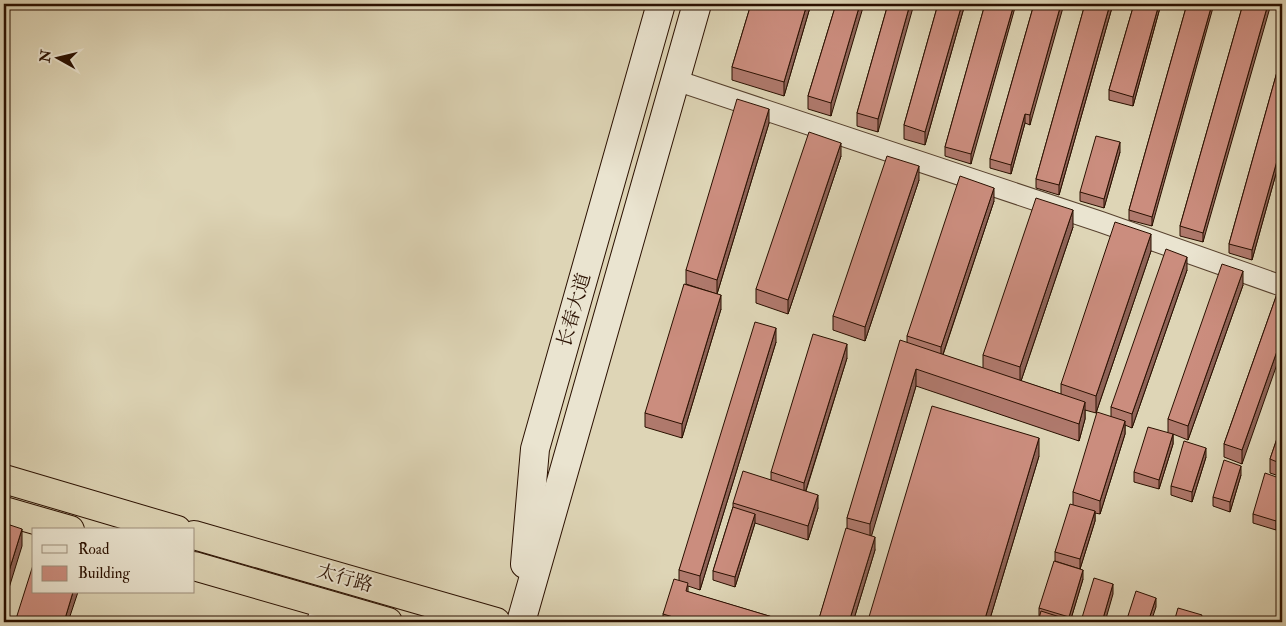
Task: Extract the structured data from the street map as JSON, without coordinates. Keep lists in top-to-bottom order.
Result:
{
  "streets": {
    "highway": ["太行路"],
    "main road": ["长春大道"]
  },
  "legend": ["Road", "Building"],
  "north": "left"
}
